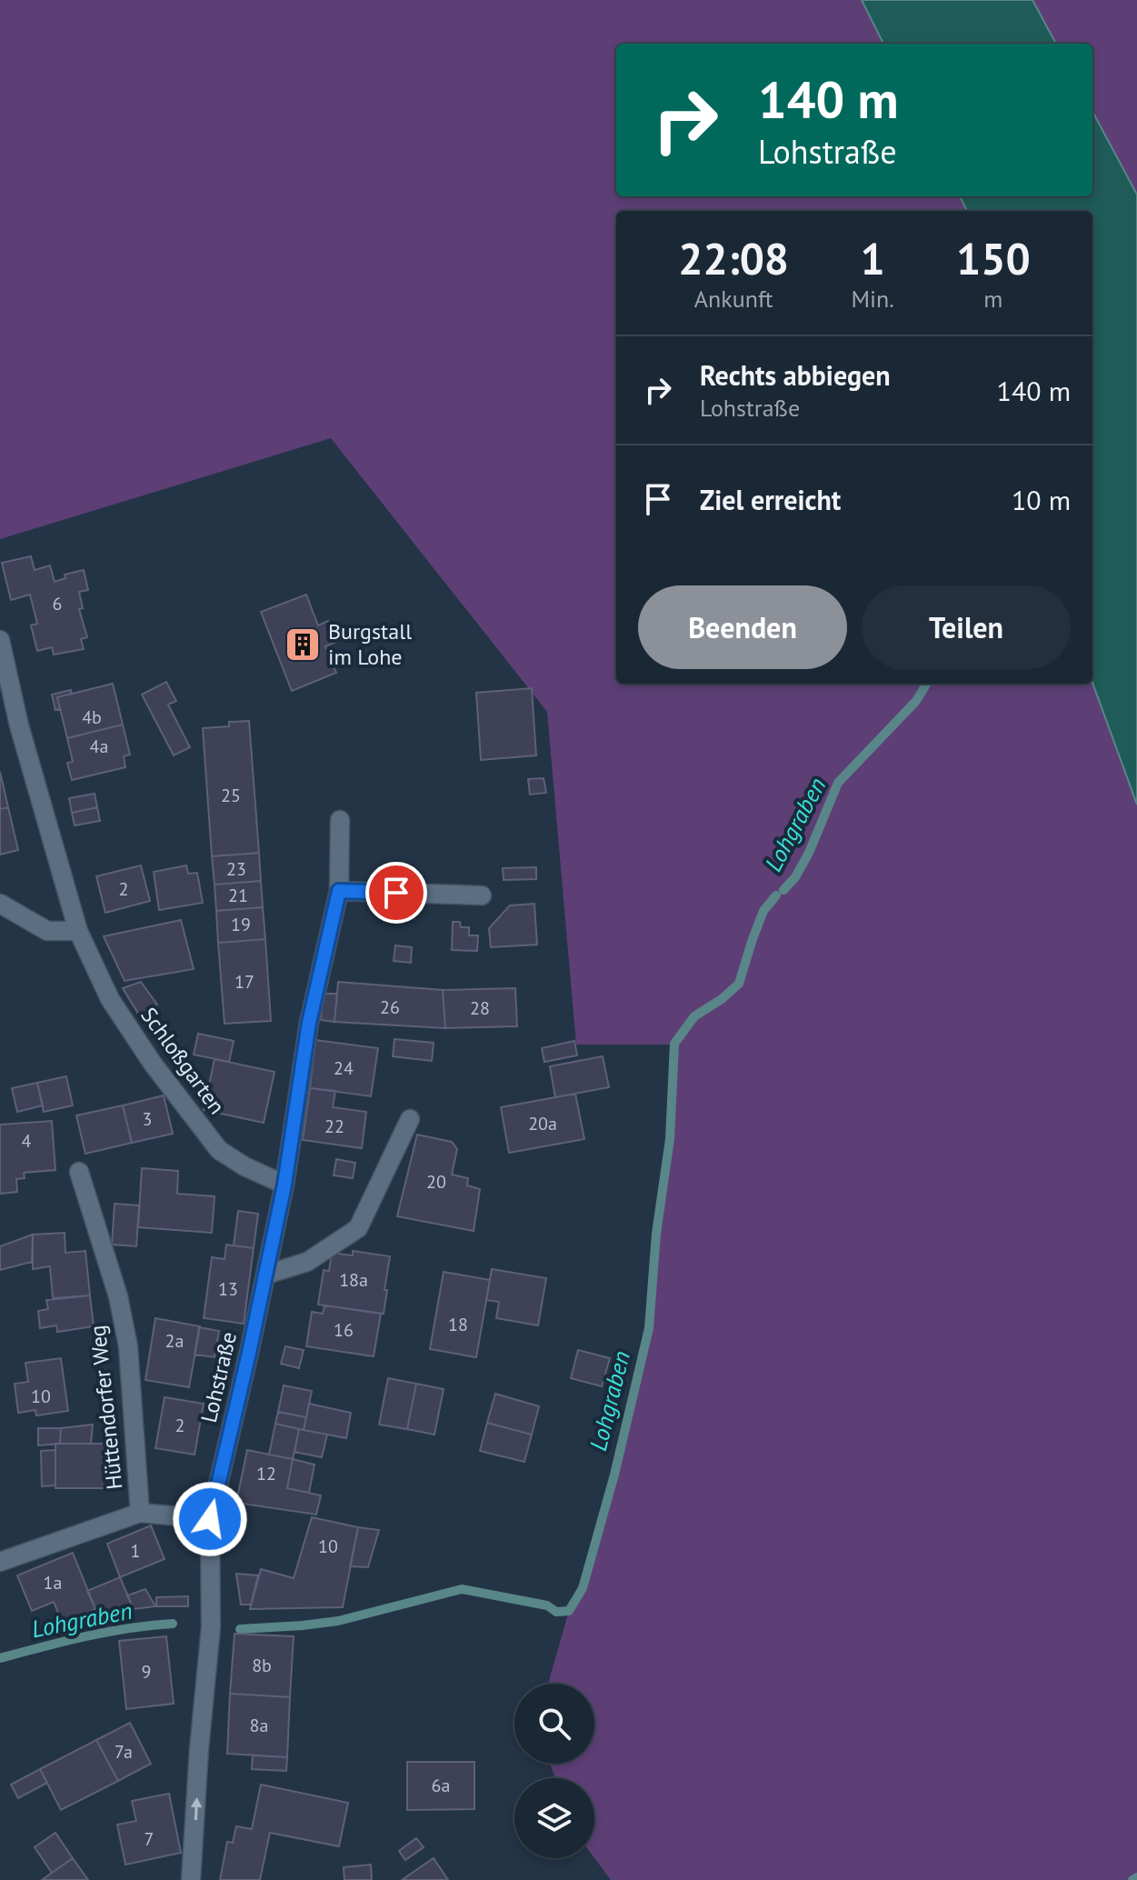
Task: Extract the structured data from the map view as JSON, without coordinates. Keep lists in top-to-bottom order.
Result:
{
  "streets": {
    "street": ["Schloßgarten", "Lohstraße", "Hüttendorfer Weg"]
  },
  "crossings": [
    ["Schloßgarten", "Lohstraße"],
    ["Lohstraße", "Hüttendorfer Weg"]
  ],
  "water": ["Lohgraben"],
  "places": {
    "building": ["Burgstall im Lohe"]
  },
  "house_numbers": [
    "6",
    "4b",
    "4a",
    "25",
    "23",
    "2",
    "21",
    "19",
    "17",
    "26",
    "28",
    "24",
    "3",
    "20a",
    "22",
    "4",
    "20",
    "18a",
    "13",
    "18",
    "16",
    "2a",
    "10",
    "2",
    "12",
    "10",
    "1",
    "1a",
    "8b",
    "9",
    "8a",
    "7a",
    "6a",
    "7"
  ],
  "page": {
    "turn": ["140 m", "Lohstraße"],
    "eta": [
      "22:08",
      "Ankunft",
      "1",
      "Min.",
      "150",
      "m"
    ],
    "list": [
      {
        "name": "Rechts abbiegen",
        "note": "Lohstraße",
        "value": "140 m"
      },
      {
        "name": "Ziel erreicht",
        "value": "10 m"
      }
    ],
    "buttons": ["Beenden", "Teilen"]
  }
}
